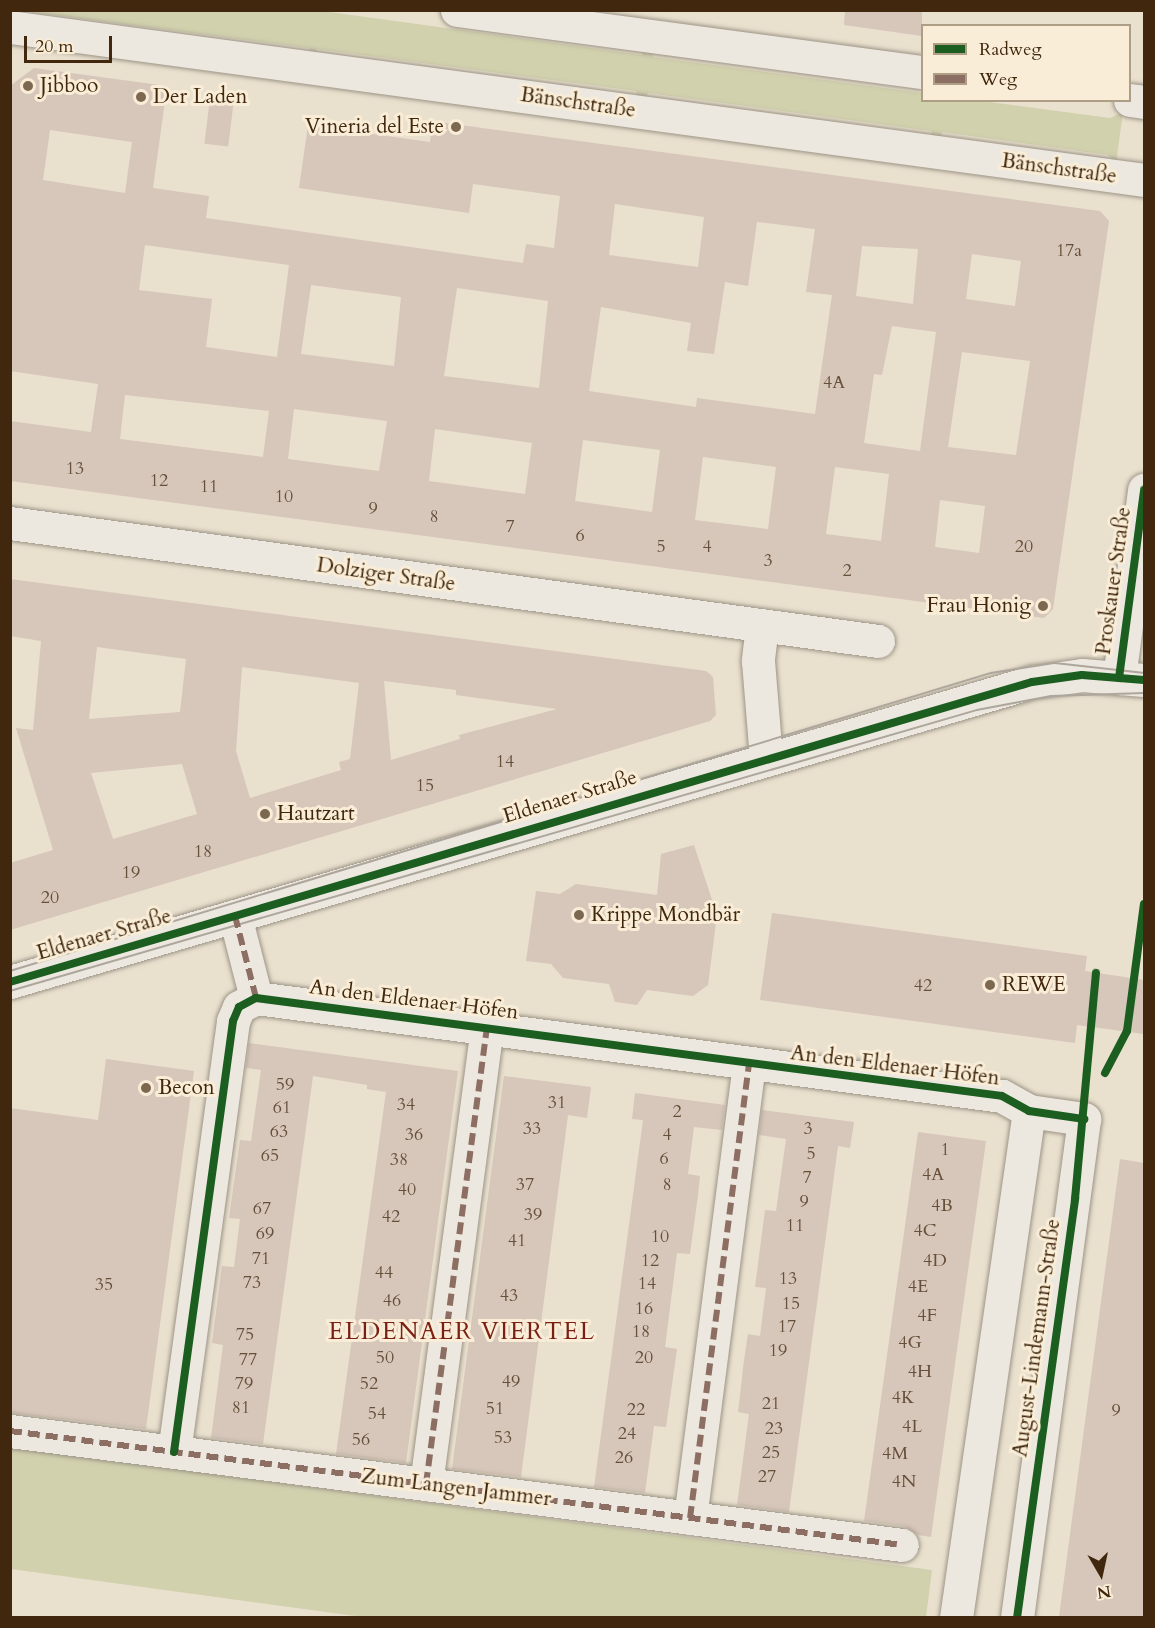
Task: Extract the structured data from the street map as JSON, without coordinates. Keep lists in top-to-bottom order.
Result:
{
  "streets": {
    "street": [
      "Bänschstraße",
      "Dolziger Straße",
      "Proskauer Straße",
      "Eldenaer Straße",
      "An den Eldenaer Höfen",
      "August-Lindemann-Straße",
      "Zum Langen Jammer"
    ]
  },
  "crossings": [
    ["Proskauer Straße", "Eldenaer Straße"],
    ["An den Eldenaer Höfen", "August-Lindemann-Straße"],
    ["An den Eldenaer Höfen", "Zum Langen Jammer"]
  ],
  "districts": ["ELDENAER VIERTEL"],
  "places": [
    "Jibboo",
    "Der Laden",
    "Vineria del Este",
    "Frau Honig",
    "Hautzart",
    "Krippe Mondbär",
    "REWE",
    "Becon"
  ],
  "house_numbers": [
    "17a",
    "4A",
    "13",
    "12",
    "11",
    "10",
    "9",
    "8",
    "7",
    "6",
    "5",
    "4",
    "20",
    "3",
    "2",
    "14",
    "15",
    "18",
    "19",
    "20",
    "42",
    "59",
    "31",
    "34",
    "61",
    "2",
    "33",
    "3",
    "63",
    "36",
    "4",
    "1",
    "5",
    "65",
    "6",
    "38",
    "4A",
    "7",
    "37",
    "8",
    "40",
    "9",
    "4B",
    "67",
    "39",
    "42",
    "11",
    "4C",
    "69",
    "10",
    "41",
    "71",
    "12",
    "4D",
    "44",
    "13",
    "73",
    "14",
    "35",
    "4E",
    "43",
    "46",
    "15",
    "16",
    "4F",
    "17",
    "18",
    "75",
    "4G",
    "19",
    "50",
    "20",
    "77",
    "4H",
    "49",
    "79",
    "52",
    "4K",
    "21",
    "81",
    "51",
    "22",
    "9",
    "54",
    "4L",
    "23",
    "24",
    "53",
    "56",
    "25",
    "4M",
    "26",
    "27",
    "4N"
  ],
  "legend": ["Radweg", "Weg"],
  "scale_bar": "20 m",
  "north": "bottom"
}
